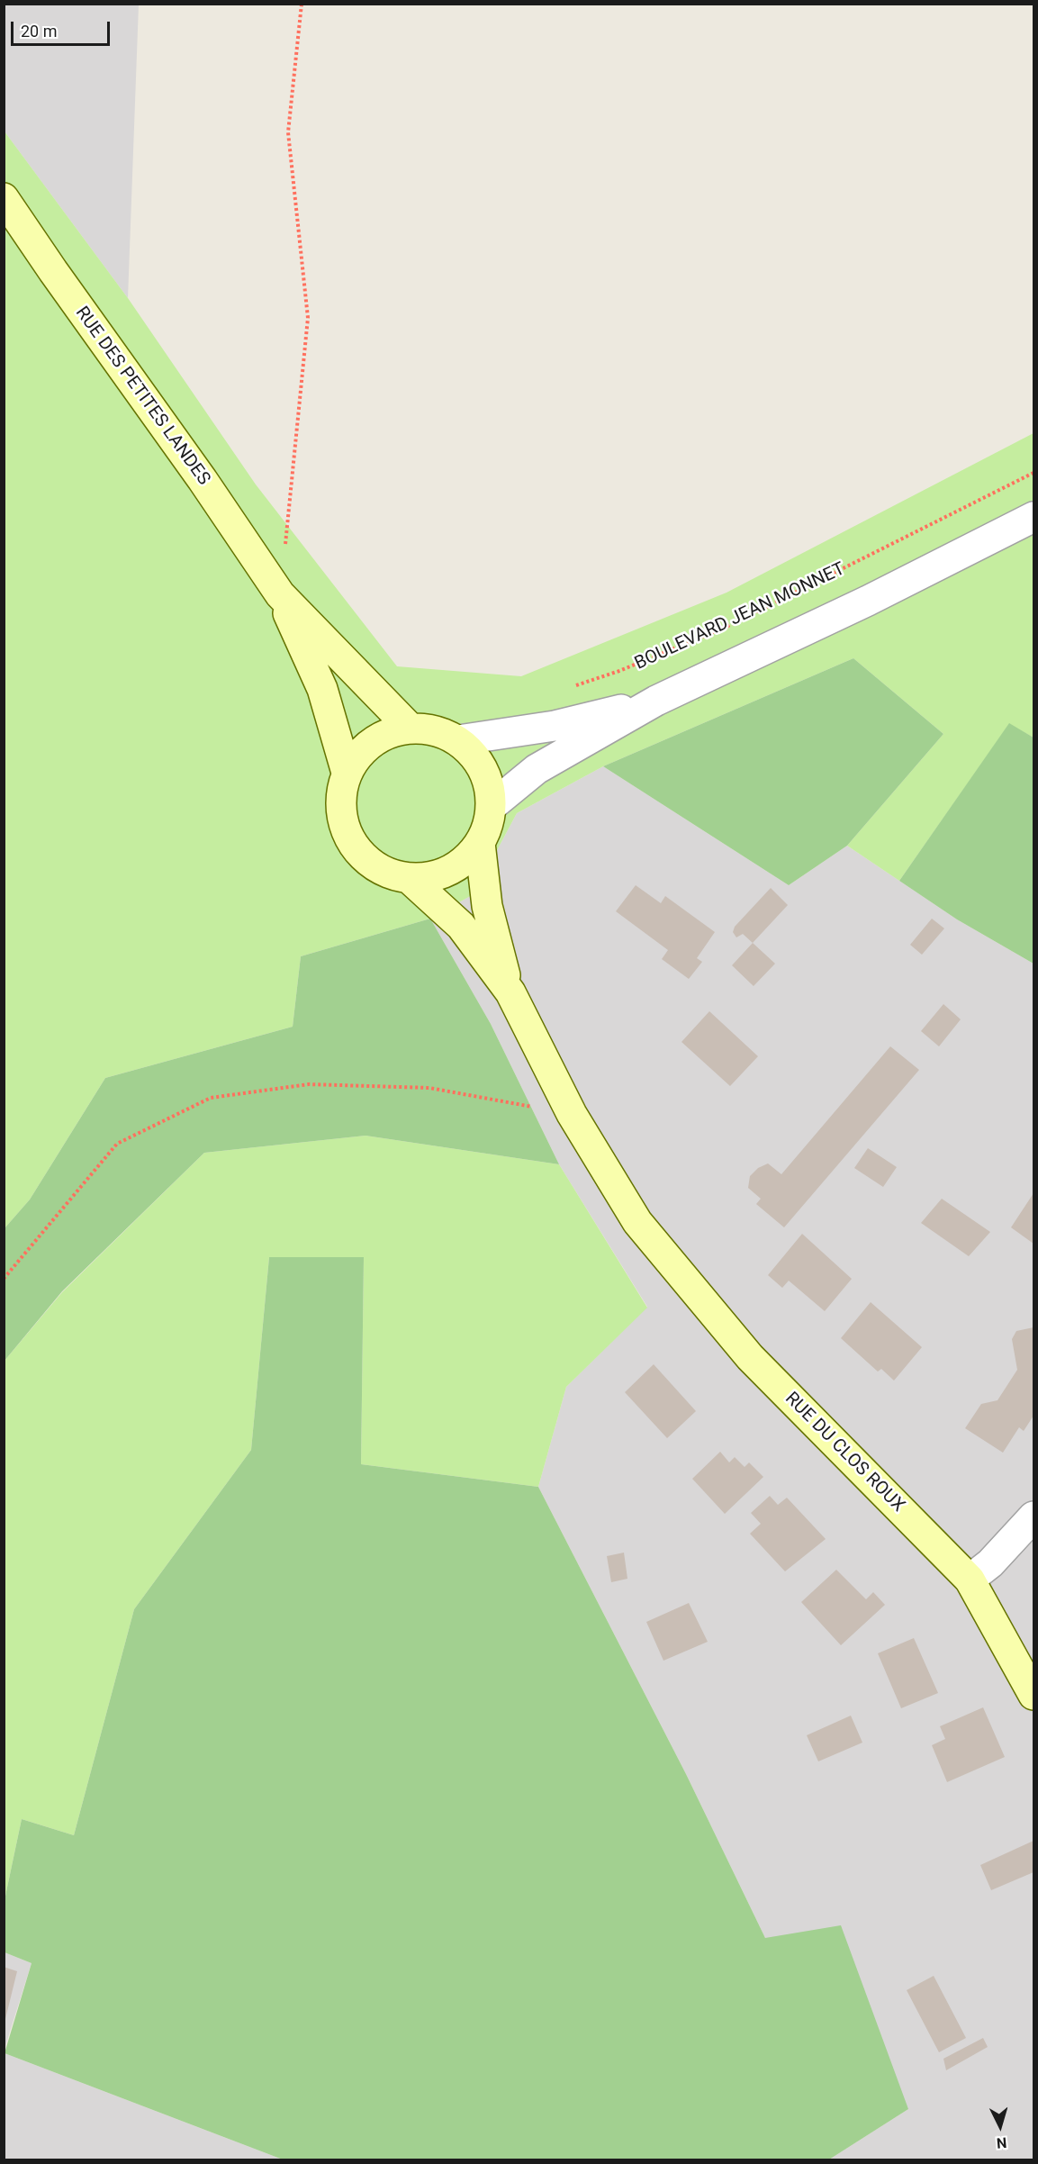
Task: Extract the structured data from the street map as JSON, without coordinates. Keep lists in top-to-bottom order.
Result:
{
  "streets": {
    "main road": ["RUE DES PETITES LANDES", "RUE DU CLOS ROUX"],
    "path": ["BOULEVARD JEAN MONNET"]
  },
  "scale_bar": "20 m",
  "north": "bottom"
}
